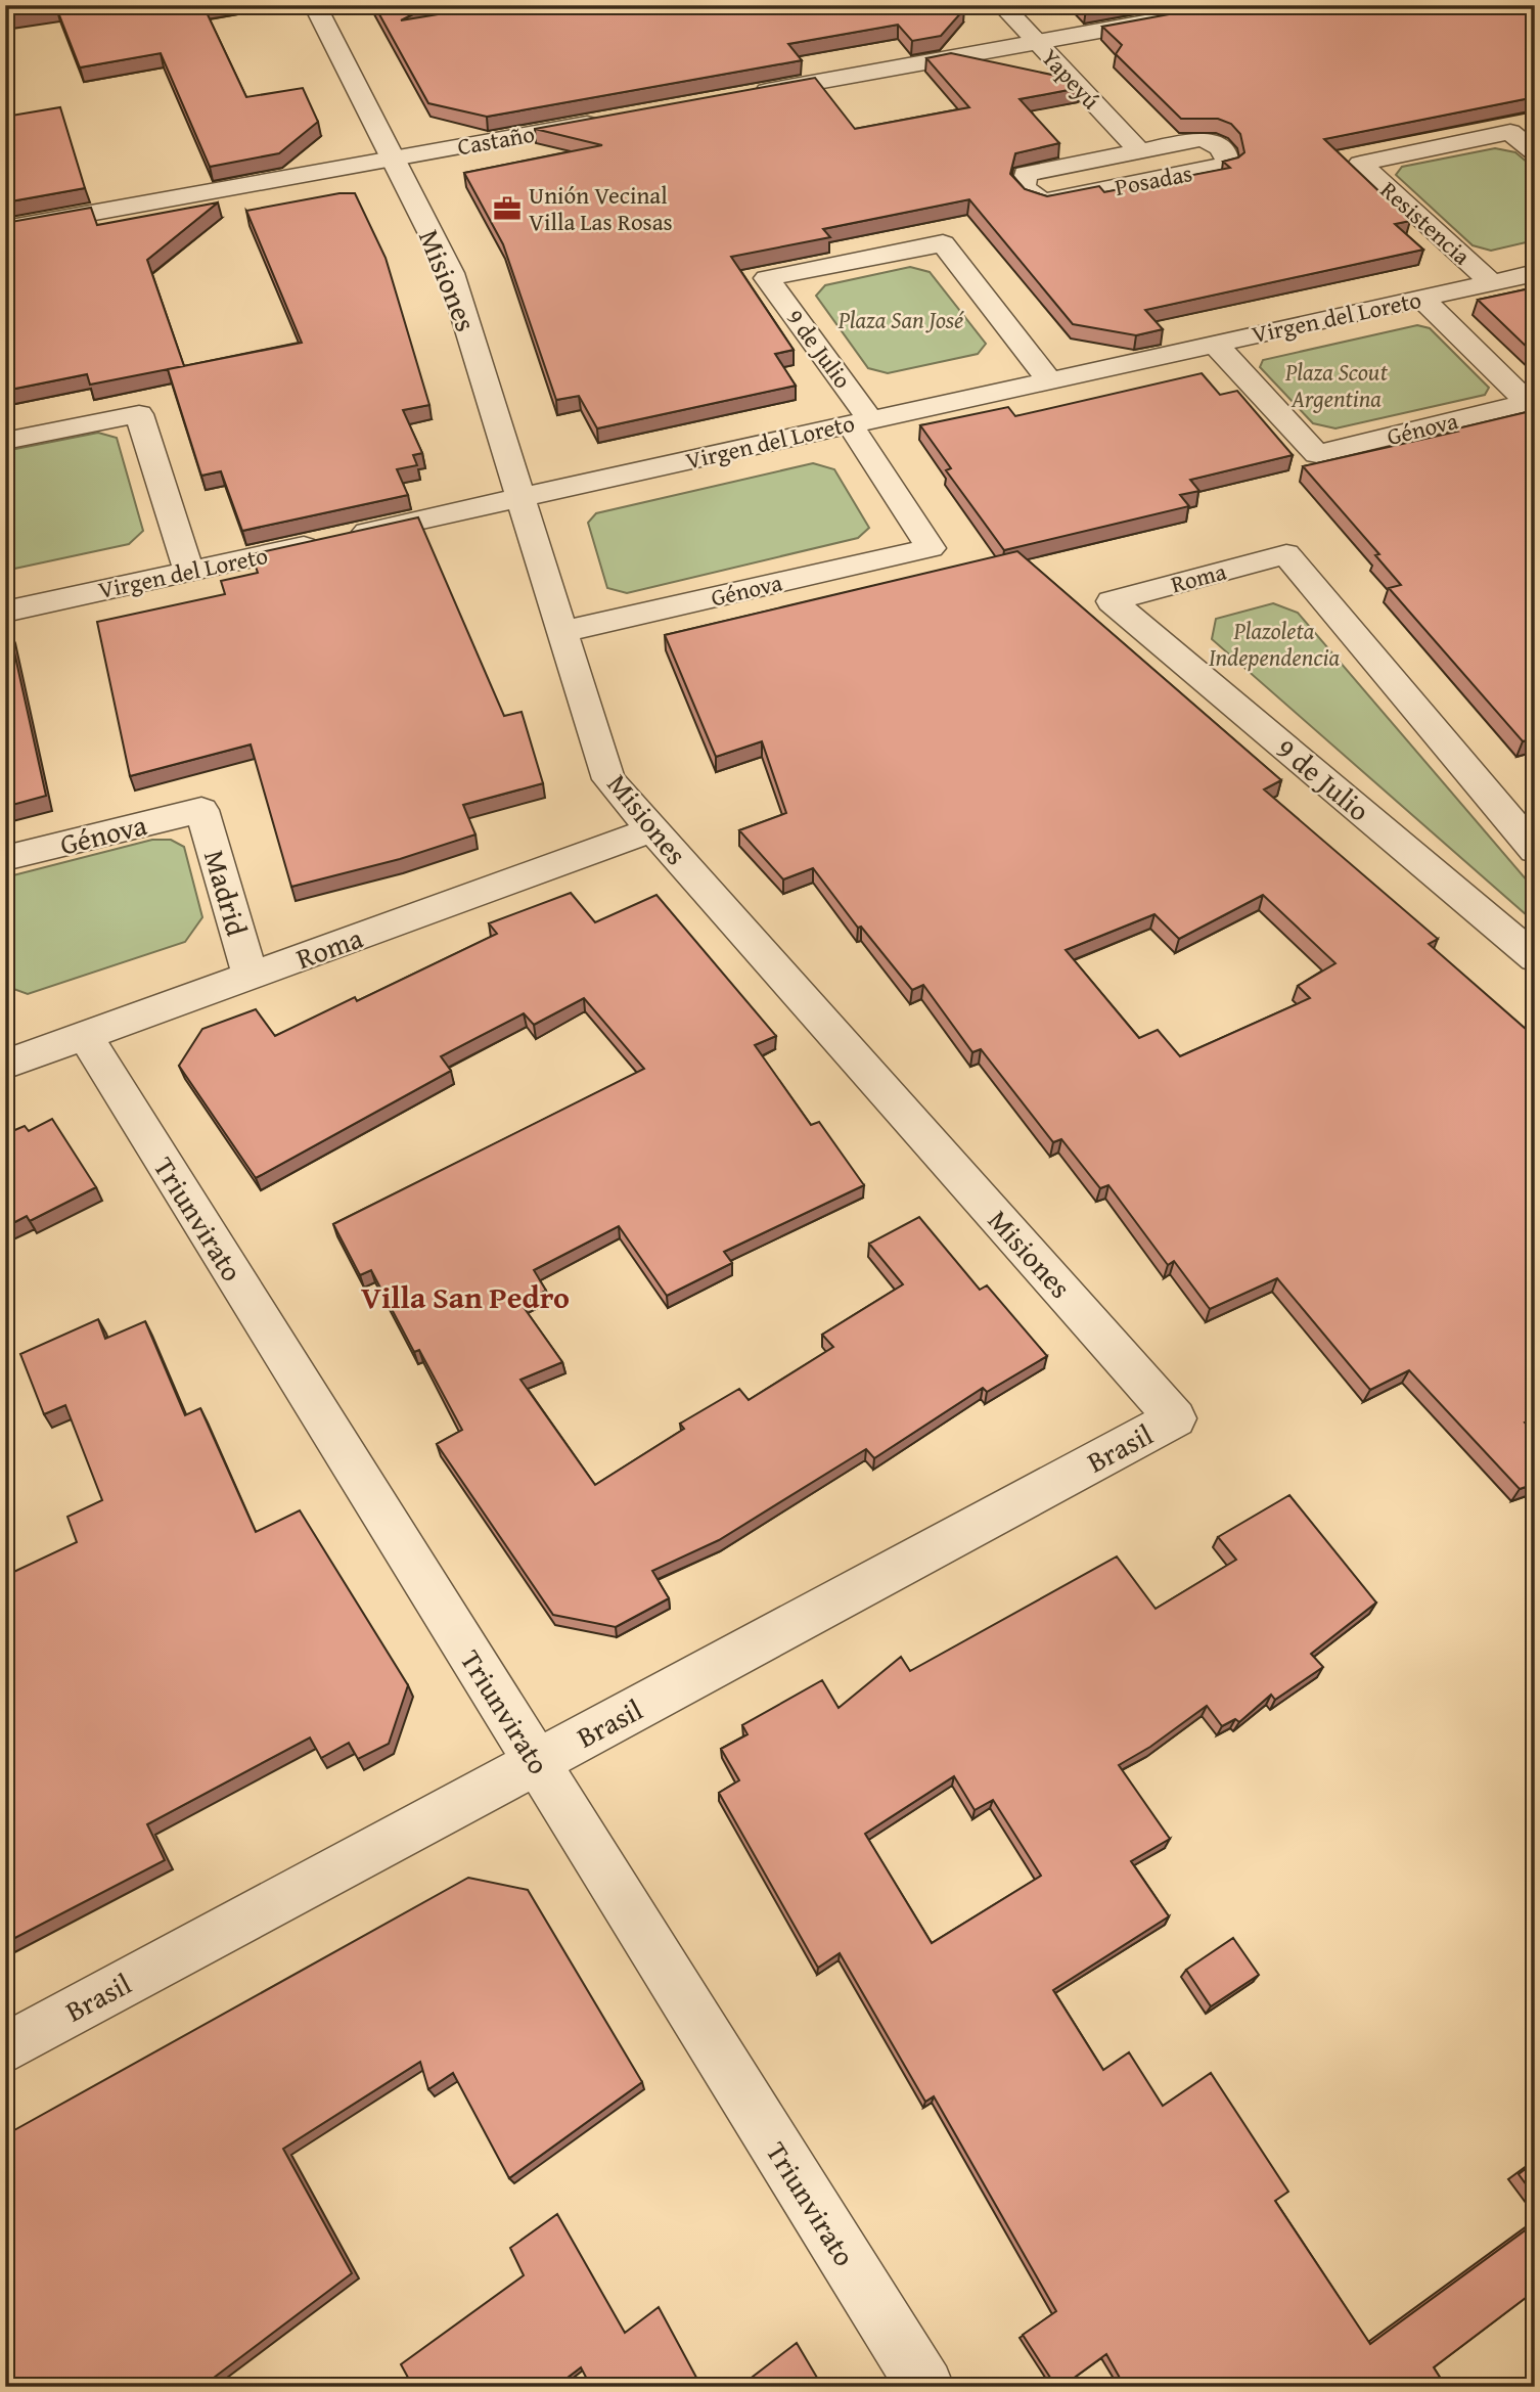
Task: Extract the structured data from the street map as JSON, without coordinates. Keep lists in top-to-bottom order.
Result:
{
  "streets": {
    "street": [
      "Yapeyú",
      "Castaño",
      "Posadas",
      "Resistencia",
      "Misiones",
      "Virgen del Loreto",
      "9 de Julio",
      "Génova",
      "Roma",
      "Madrid",
      "Triunvirato",
      "Brasil"
    ]
  },
  "crossings": [
    ["Yapeyú", "Posadas"],
    ["Castaño", "Misiones"],
    ["Resistencia", "Virgen del Loreto"],
    ["Misiones", "Virgen del Loreto"],
    ["Misiones", "Génova"],
    ["Misiones", "Roma"],
    ["Misiones", "Brasil"],
    ["Virgen del Loreto", "9 de Julio"],
    ["Virgen del Loreto", "Génova"],
    ["9 de Julio", "Génova"],
    ["9 de Julio", "Roma"],
    ["Génova", "Madrid"],
    ["Roma", "Madrid"],
    ["Roma", "Triunvirato"],
    ["Triunvirato", "Brasil"]
  ],
  "districts": ["Villa San Pedro"],
  "parks": ["Plaza San José", "Plaza Scout Argentina", "Plazoleta Independencia"],
  "places": {
    "office": ["Unión Vecinal Villa Las Rosas"]
  }
}
